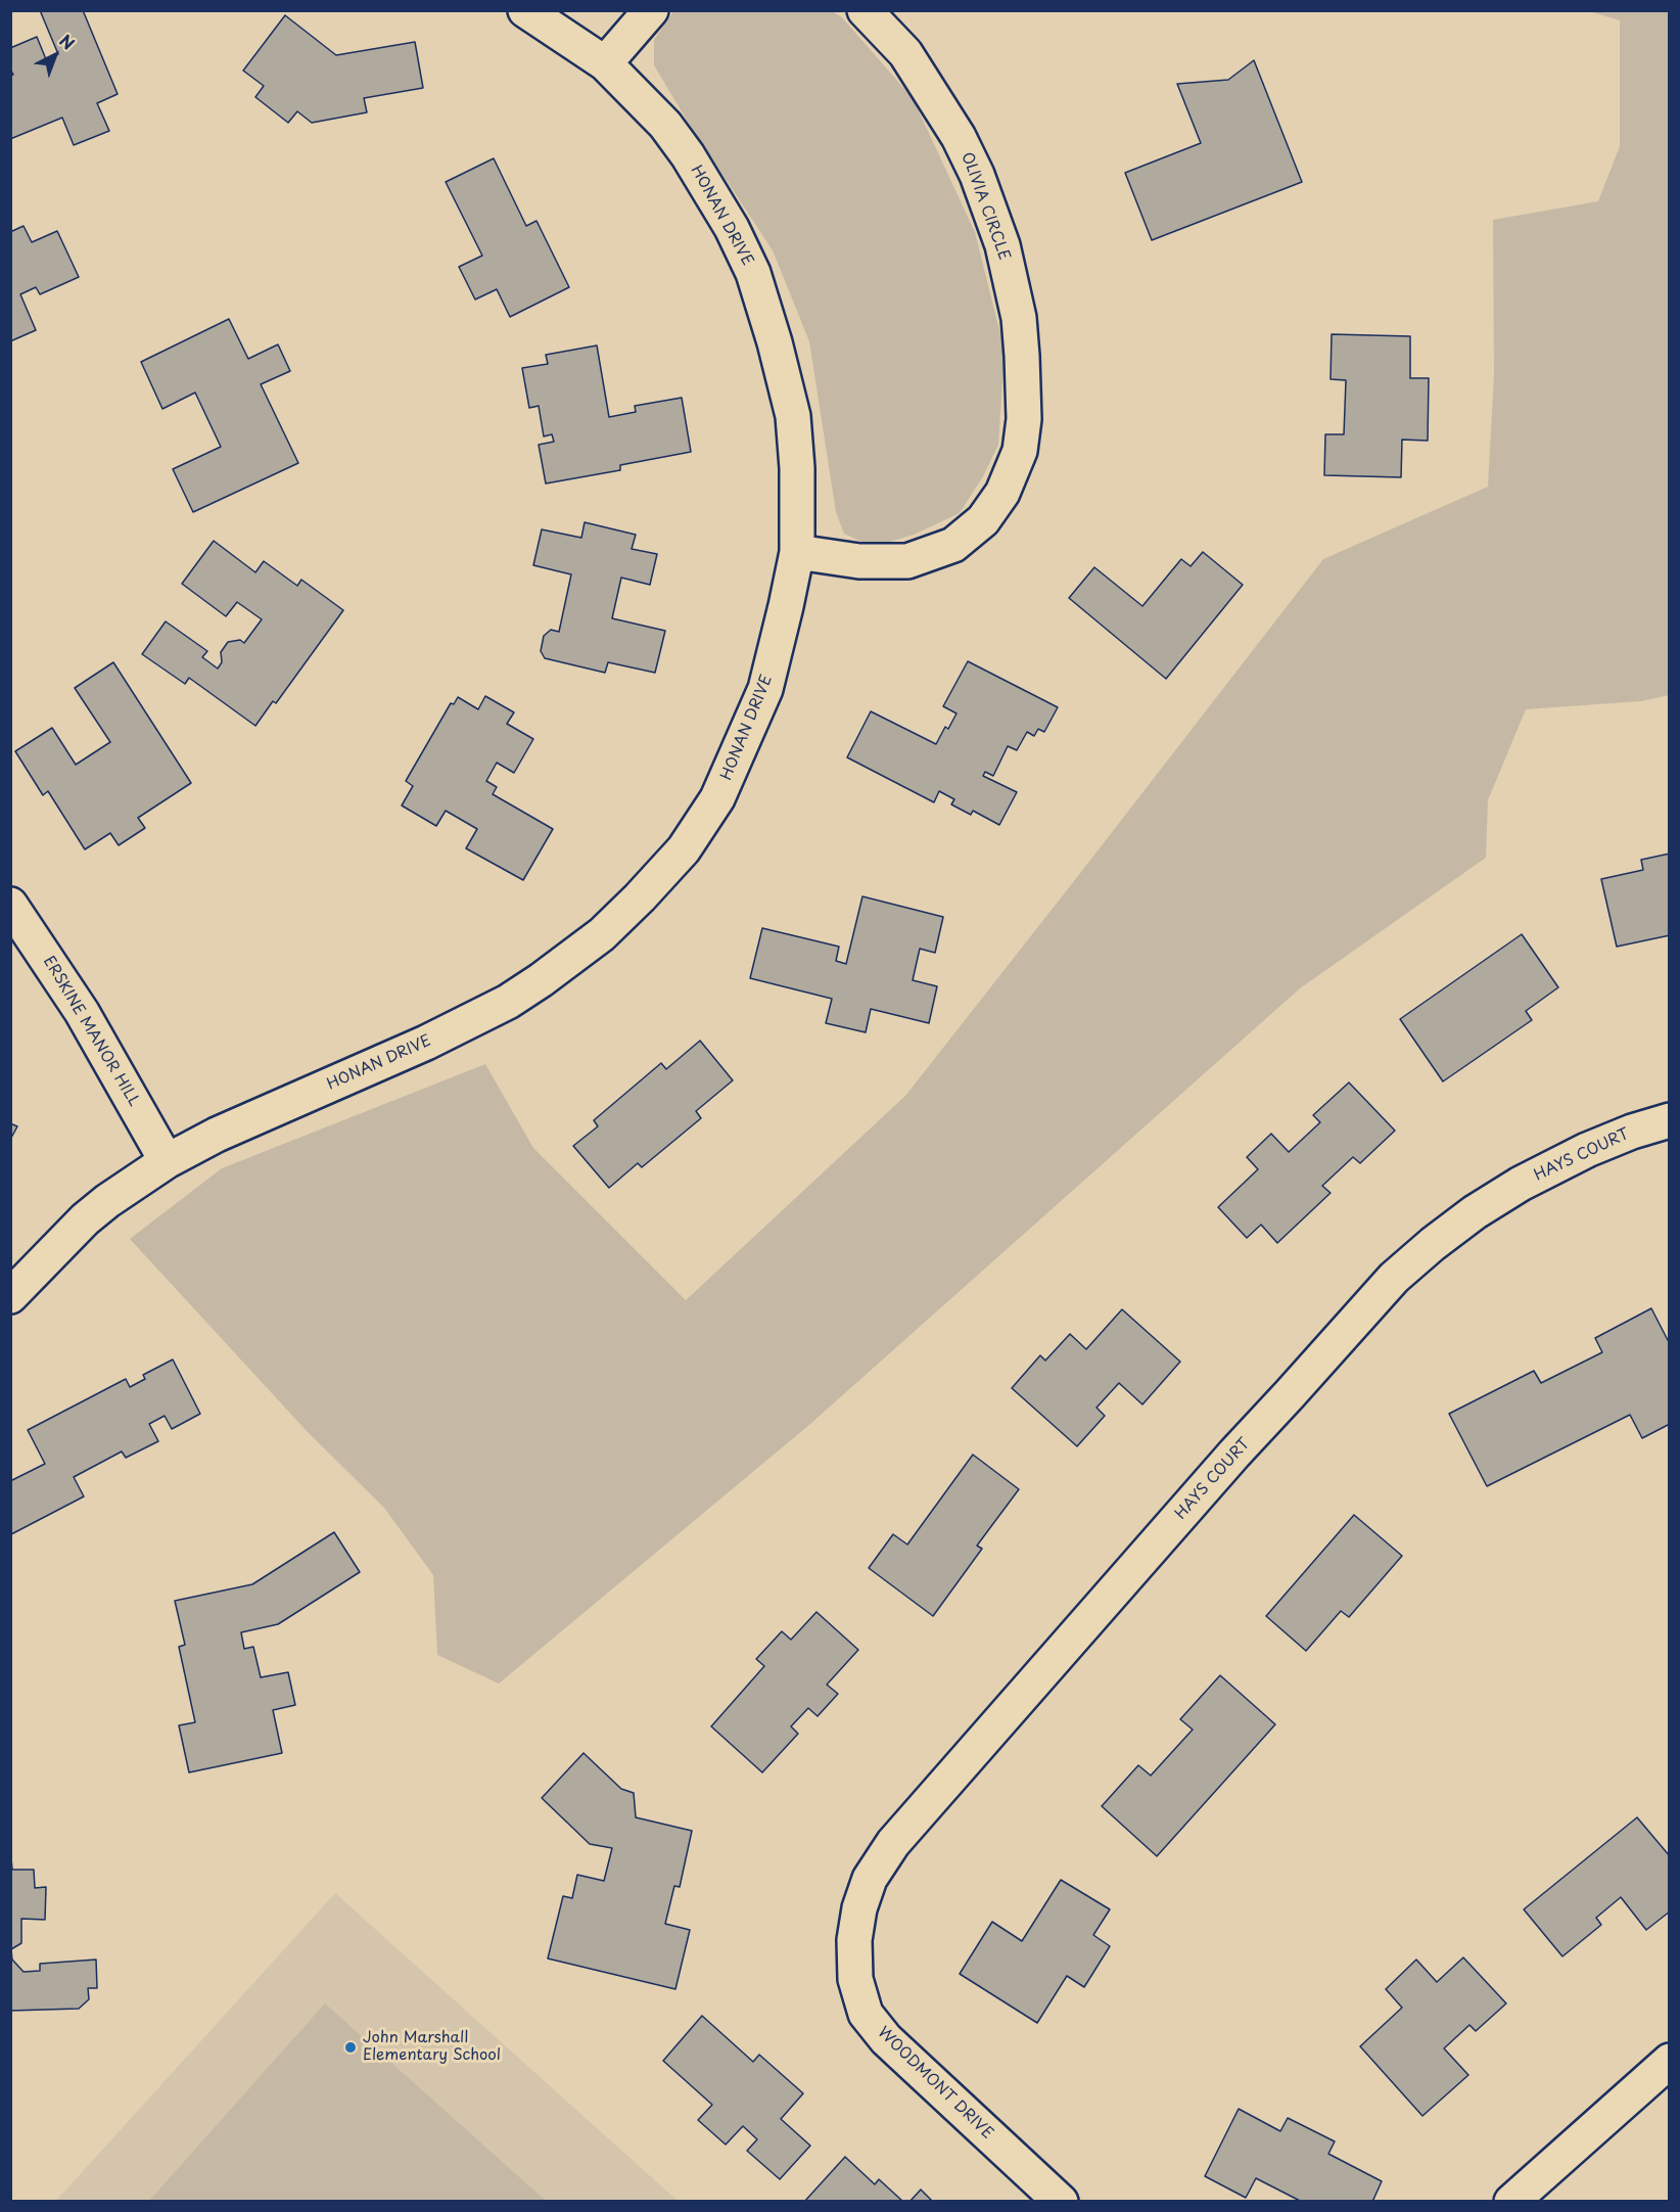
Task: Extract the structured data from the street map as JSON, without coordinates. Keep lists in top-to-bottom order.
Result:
{
  "streets": {
    "street": [
      "OLIVIA CIRCLE",
      "HONAN DRIVE",
      "ERSKINE MANOR HILL",
      "HAYS COURT",
      "WOODMONT DRIVE"
    ]
  },
  "crossings": [
    ["OLIVIA CIRCLE", "HONAN DRIVE"],
    ["HONAN DRIVE", "ERSKINE MANOR HILL"],
    ["HAYS COURT", "WOODMONT DRIVE"]
  ],
  "places": ["John Marshall Elementary School"],
  "north": "top right"
}
